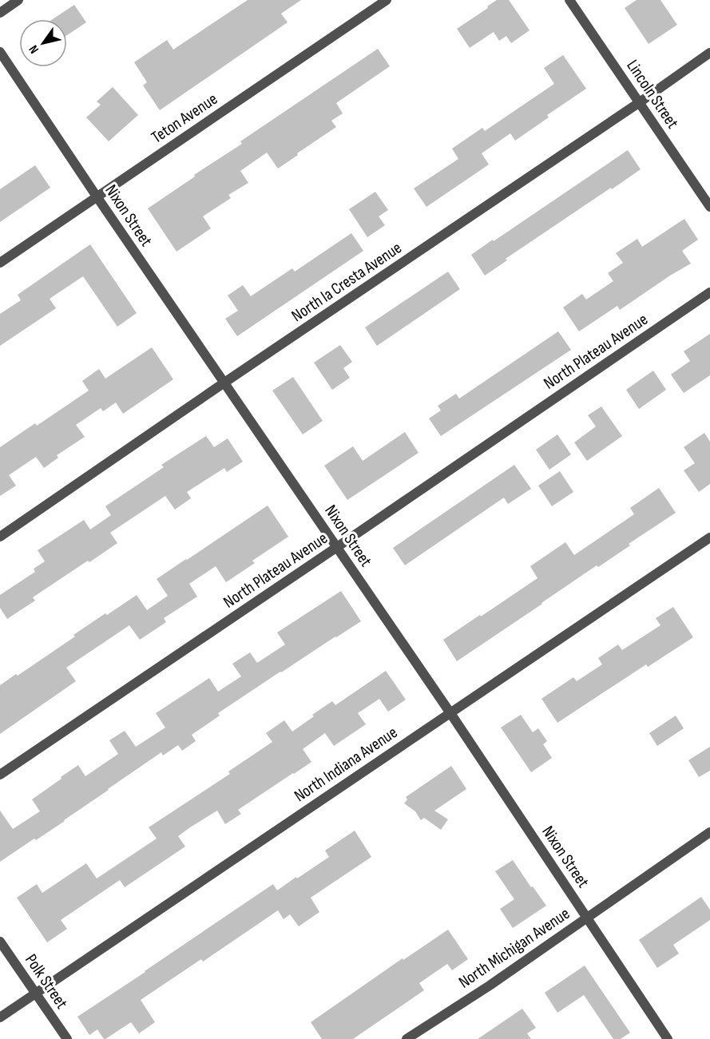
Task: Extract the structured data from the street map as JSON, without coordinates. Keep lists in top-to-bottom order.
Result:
{
  "streets": {
    "street": [
      "Lincoln Street",
      "Teton Avenue",
      "Nixon Street",
      "North la Cresta Avenue",
      "North Plateau Avenue",
      "North Indiana Avenue",
      "North Michigan Avenue",
      "Polk Street"
    ]
  },
  "crossings": [
    ["Lincoln Street", "North la Cresta Avenue"],
    ["Teton Avenue", "Nixon Street"],
    ["Nixon Street", "North la Cresta Avenue"],
    ["Nixon Street", "North Plateau Avenue"],
    ["Nixon Street", "North Indiana Avenue"],
    ["Nixon Street", "North Michigan Avenue"],
    ["North Indiana Avenue", "Polk Street"]
  ],
  "north": "bottom left"
}
